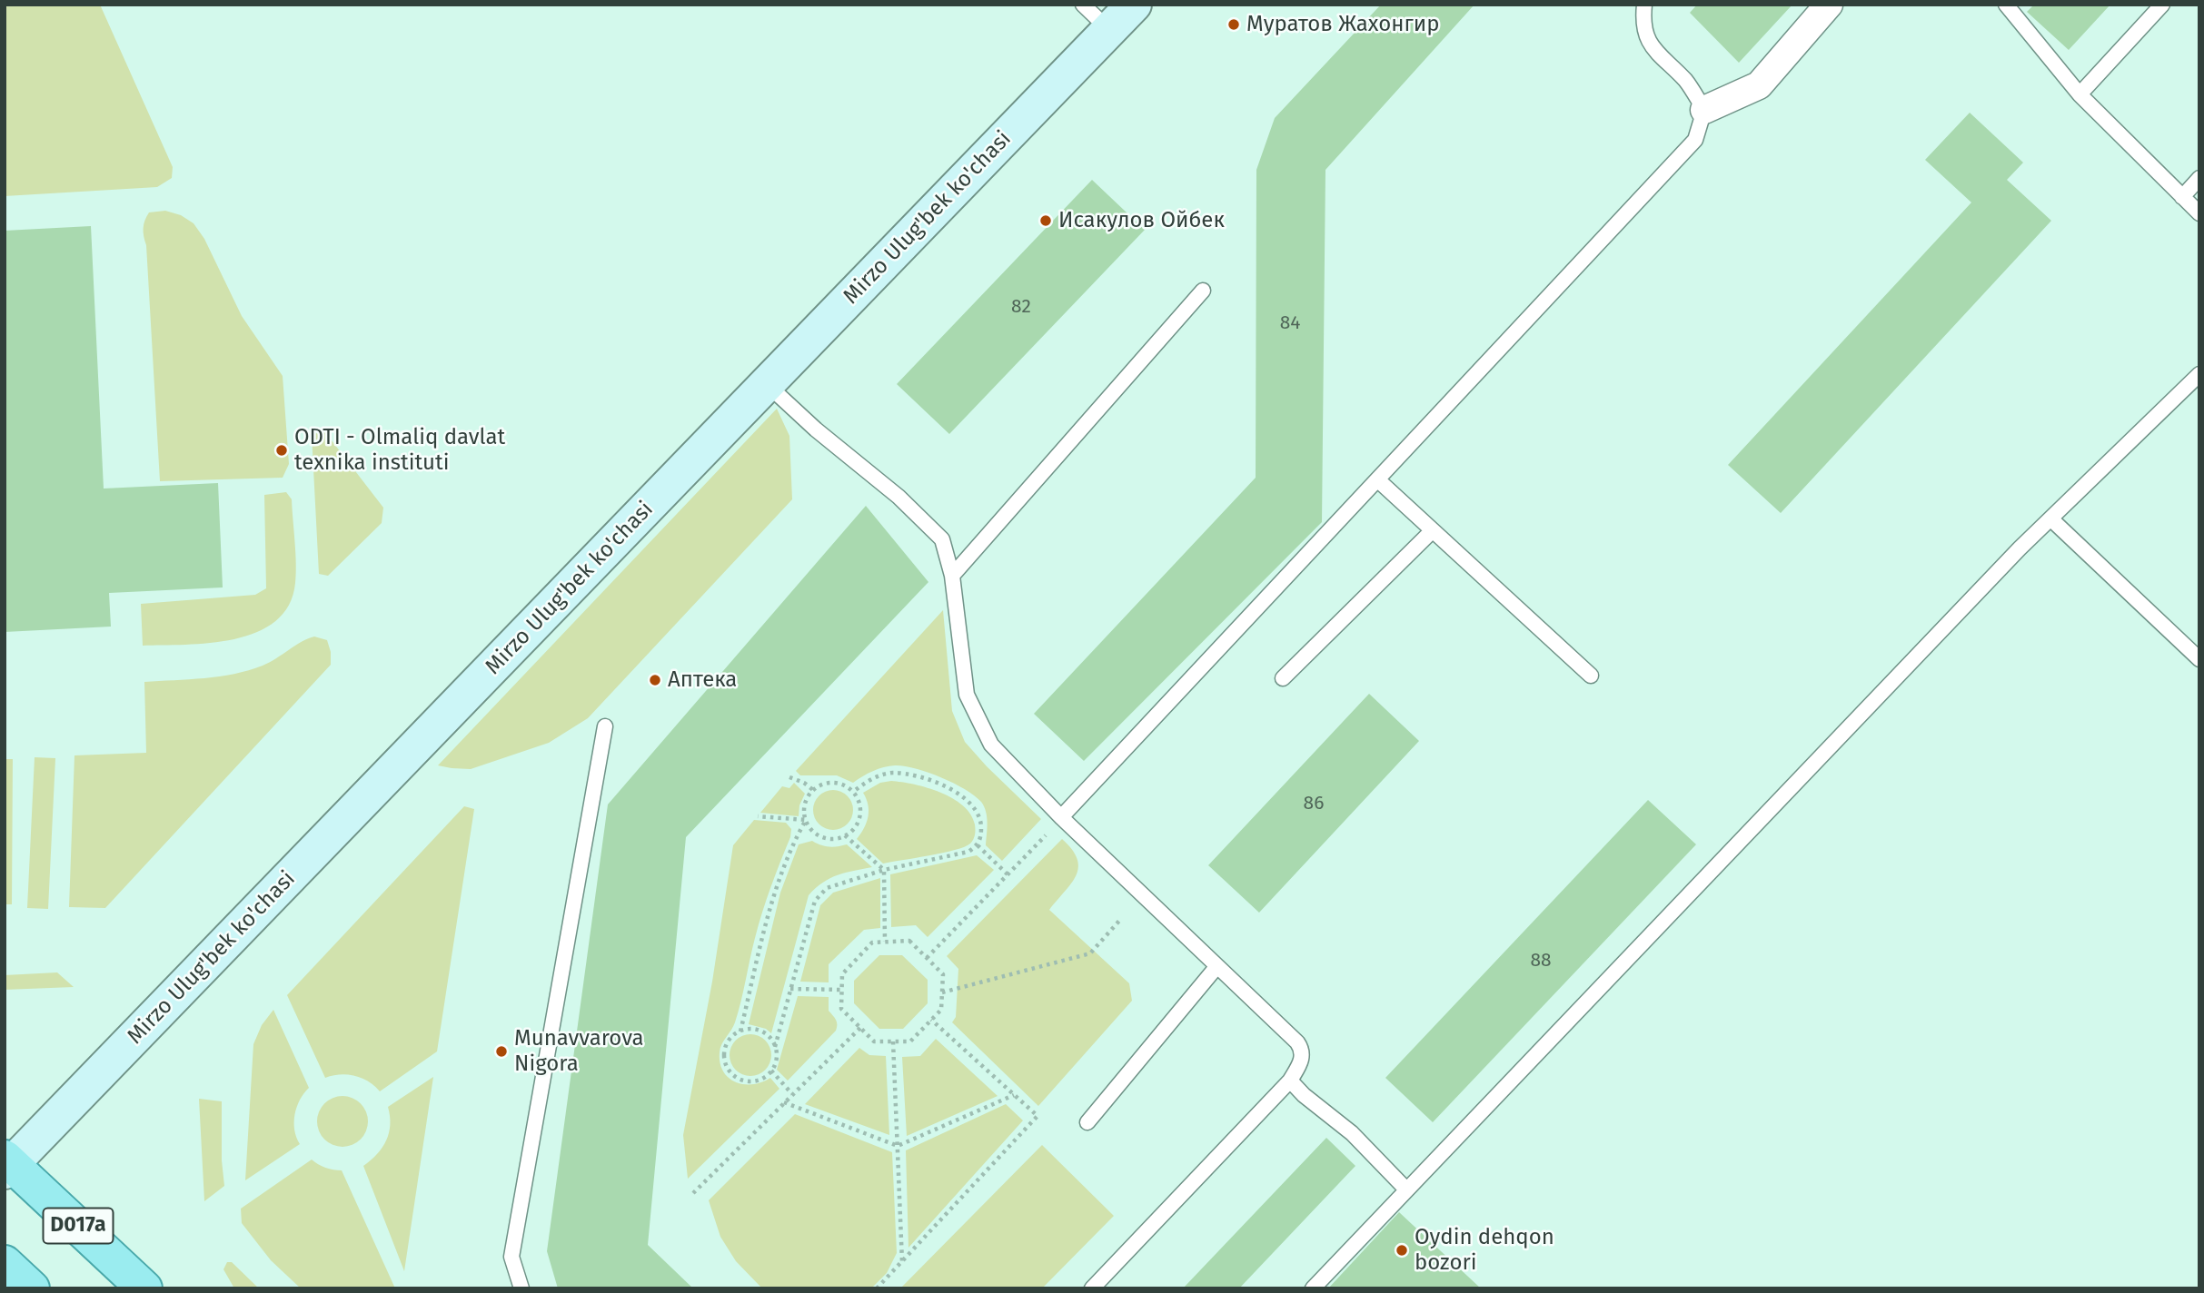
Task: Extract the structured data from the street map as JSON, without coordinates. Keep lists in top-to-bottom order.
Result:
{
  "streets": {
    "main road": ["Mirzo Ulug'bek ko'chasi", "D017a"]
  },
  "crossings": [
    ["Mirzo Ulug'bek ko'chasi", "D017a"]
  ],
  "places": [
    "Муратов Жахонгир",
    "Исакулов Ойбек",
    "ODTI - Olmaliq davlat texnika instituti",
    "Аптека",
    "Munavvarova Nigora",
    "Oydin dehqon bozori"
  ],
  "house_numbers": [
    "82",
    "84",
    "86",
    "88"
  ]
}
